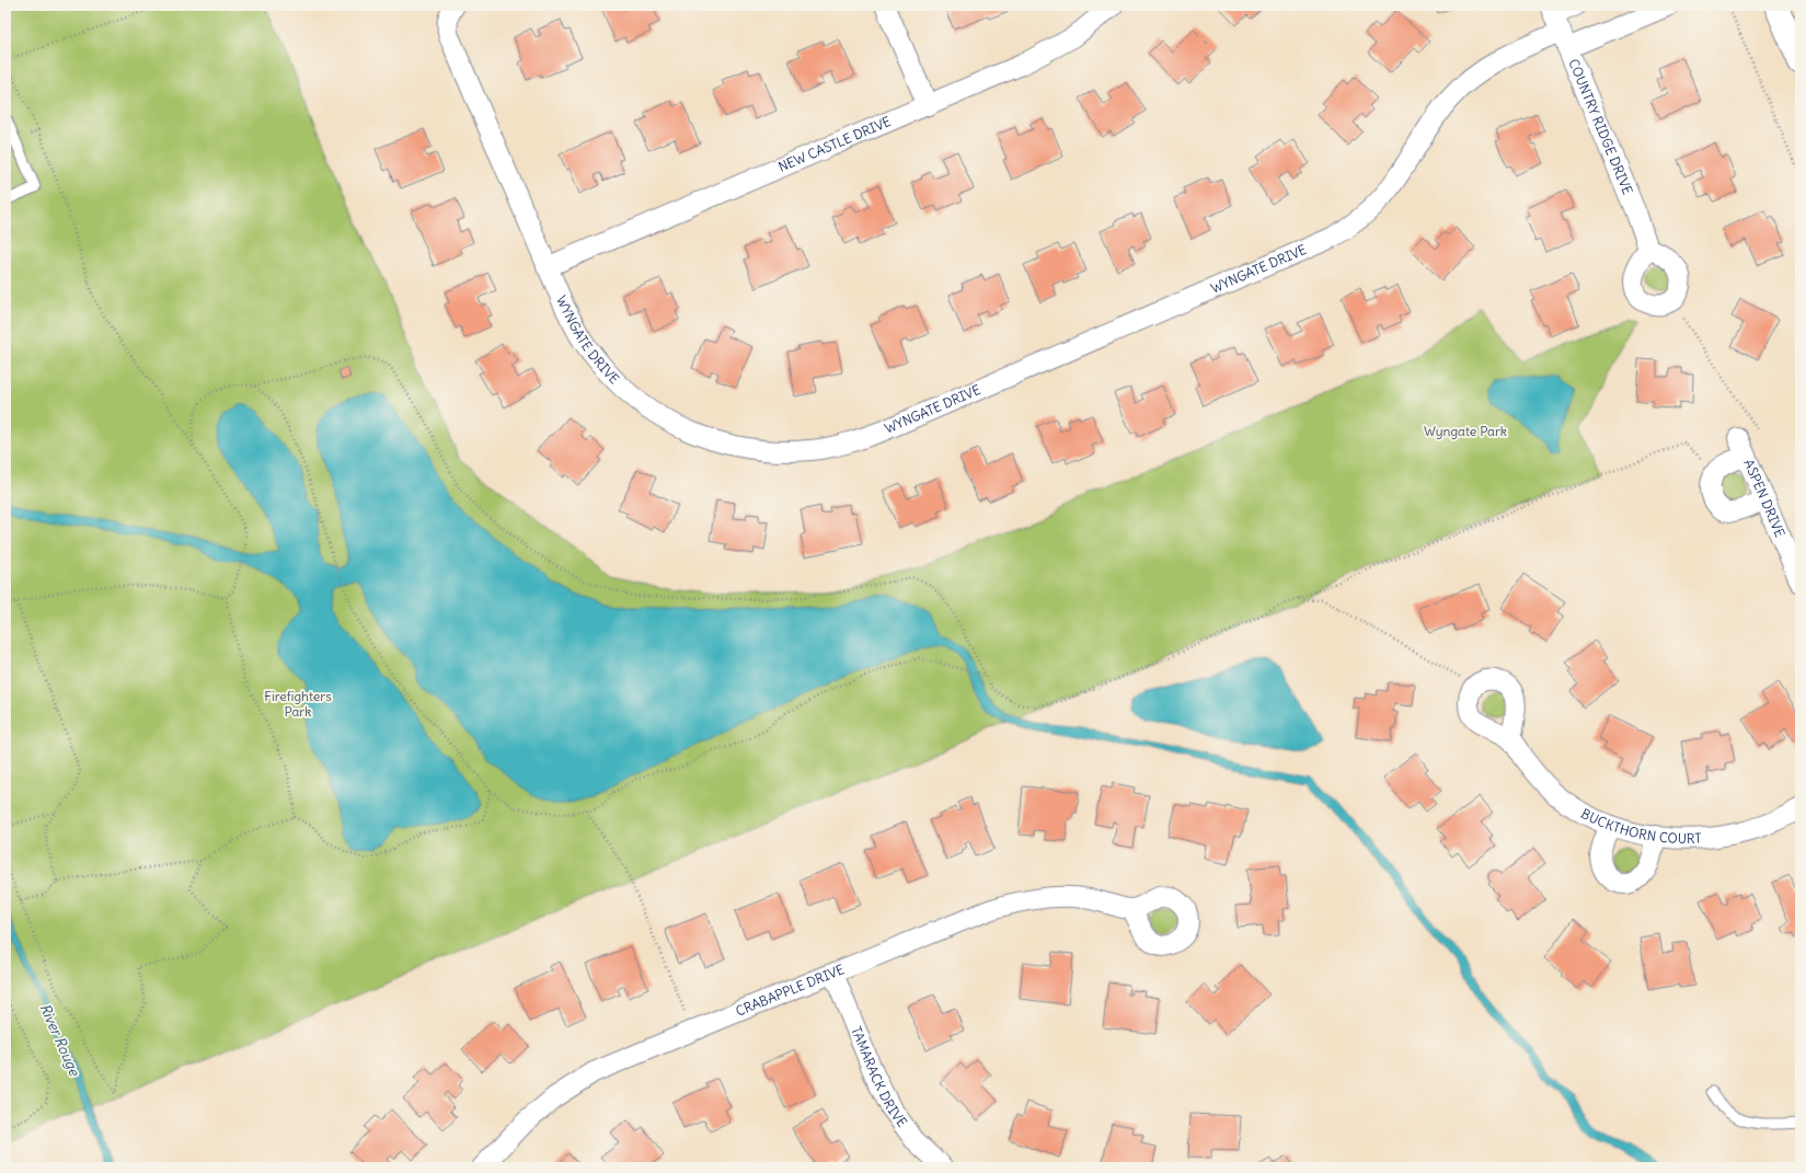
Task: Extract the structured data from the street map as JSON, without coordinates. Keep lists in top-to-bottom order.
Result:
{
  "streets": {
    "street": [
      "COUNTRY RIDGE DRIVE",
      "NEW CASTLE DRIVE",
      "WYNGATE DRIVE",
      "ASPEN DRIVE",
      "BUCKTHORN COURT",
      "CRABAPPLE DRIVE",
      "TAMARACK DRIVE"
    ]
  },
  "crossings": [
    ["COUNTRY RIDGE DRIVE", "WYNGATE DRIVE"],
    ["NEW CASTLE DRIVE", "WYNGATE DRIVE"],
    ["CRABAPPLE DRIVE", "TAMARACK DRIVE"]
  ],
  "water": ["River Rouge"],
  "parks": ["Wyngate Park", "Firefighters Park"]
}
